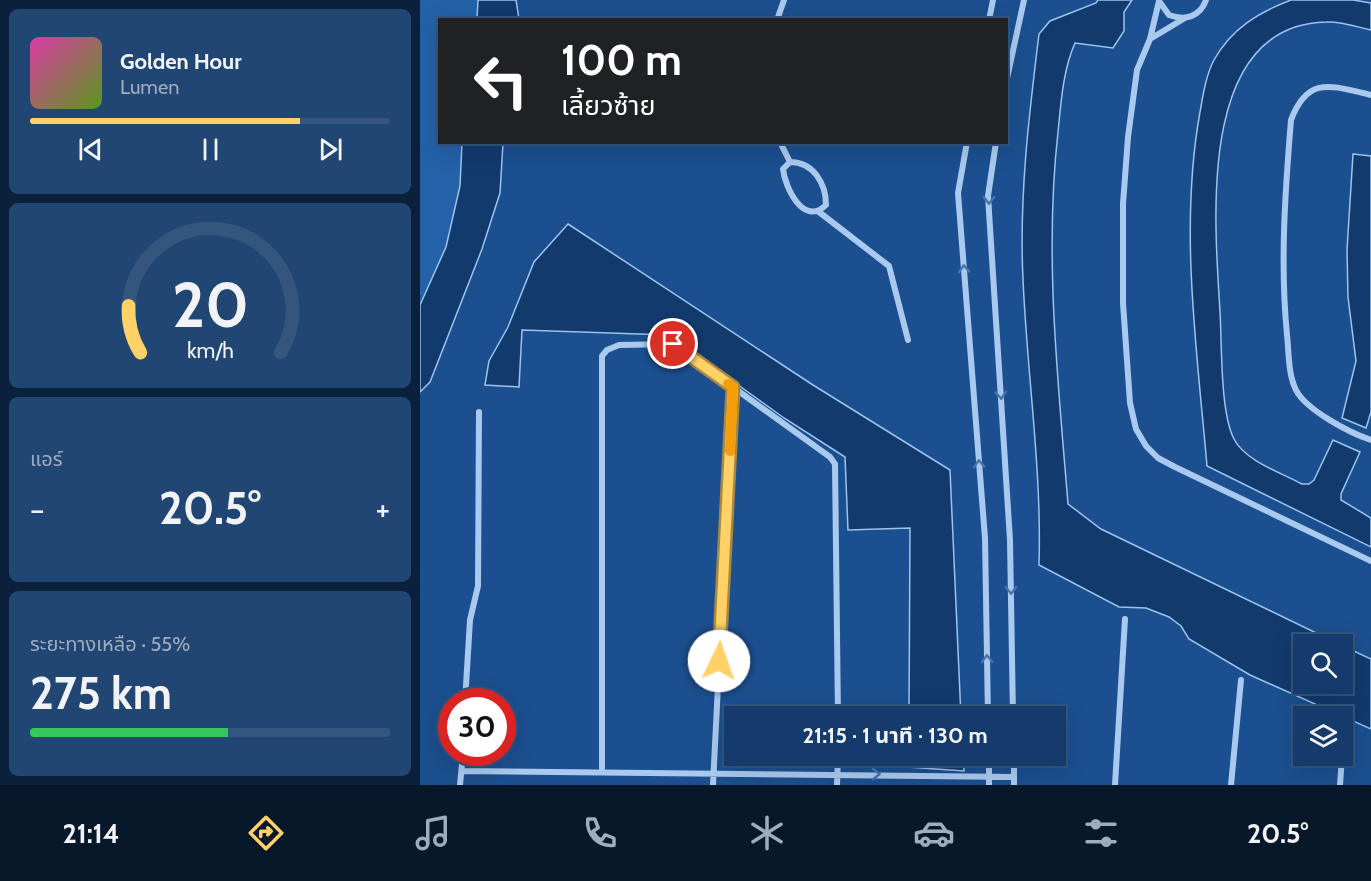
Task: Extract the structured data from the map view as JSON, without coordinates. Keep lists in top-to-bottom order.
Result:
{
  "page": {
    "turn": ["100 m", "เลี้ยวซ้าย"],
    "song": ["Golden Hour", "Lumen"],
    "tile": [
      "แอร์",
      ["ระยะทางเหลือ · 55%", "275 km"]
    ],
    "heat": ["−", "20.5°", "+"],
    "limit": "30",
    "trip": "21:15 · 1 นาที · 130 m",
    "tabs": ["21:14", "20.5°"],
    "gauge": ["20", "km/h"]
  }
}
